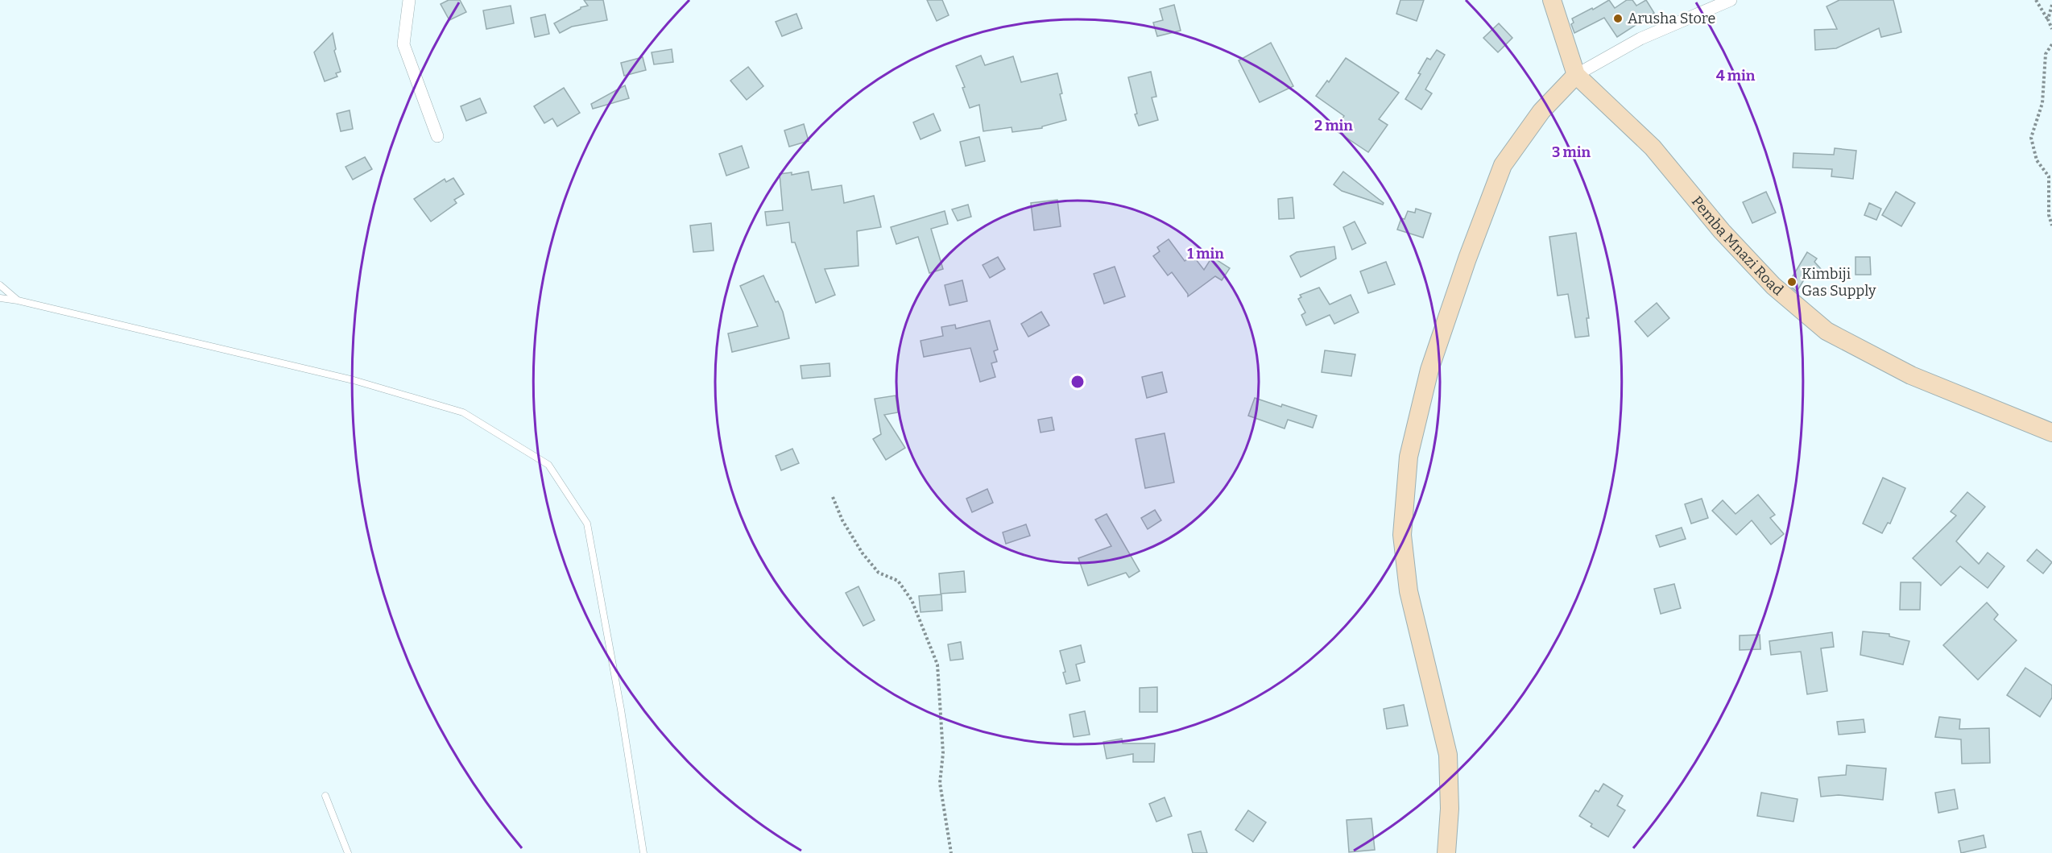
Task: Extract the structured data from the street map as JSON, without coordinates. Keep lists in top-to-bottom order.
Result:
{
  "streets": {
    "street": ["Pemba Mnazi Road"]
  },
  "places": ["Arusha Store", "Kimbiji Gas Supply"],
  "rings": [
    "4 min",
    "2 min",
    "3 min",
    "1 min"
  ]
}
